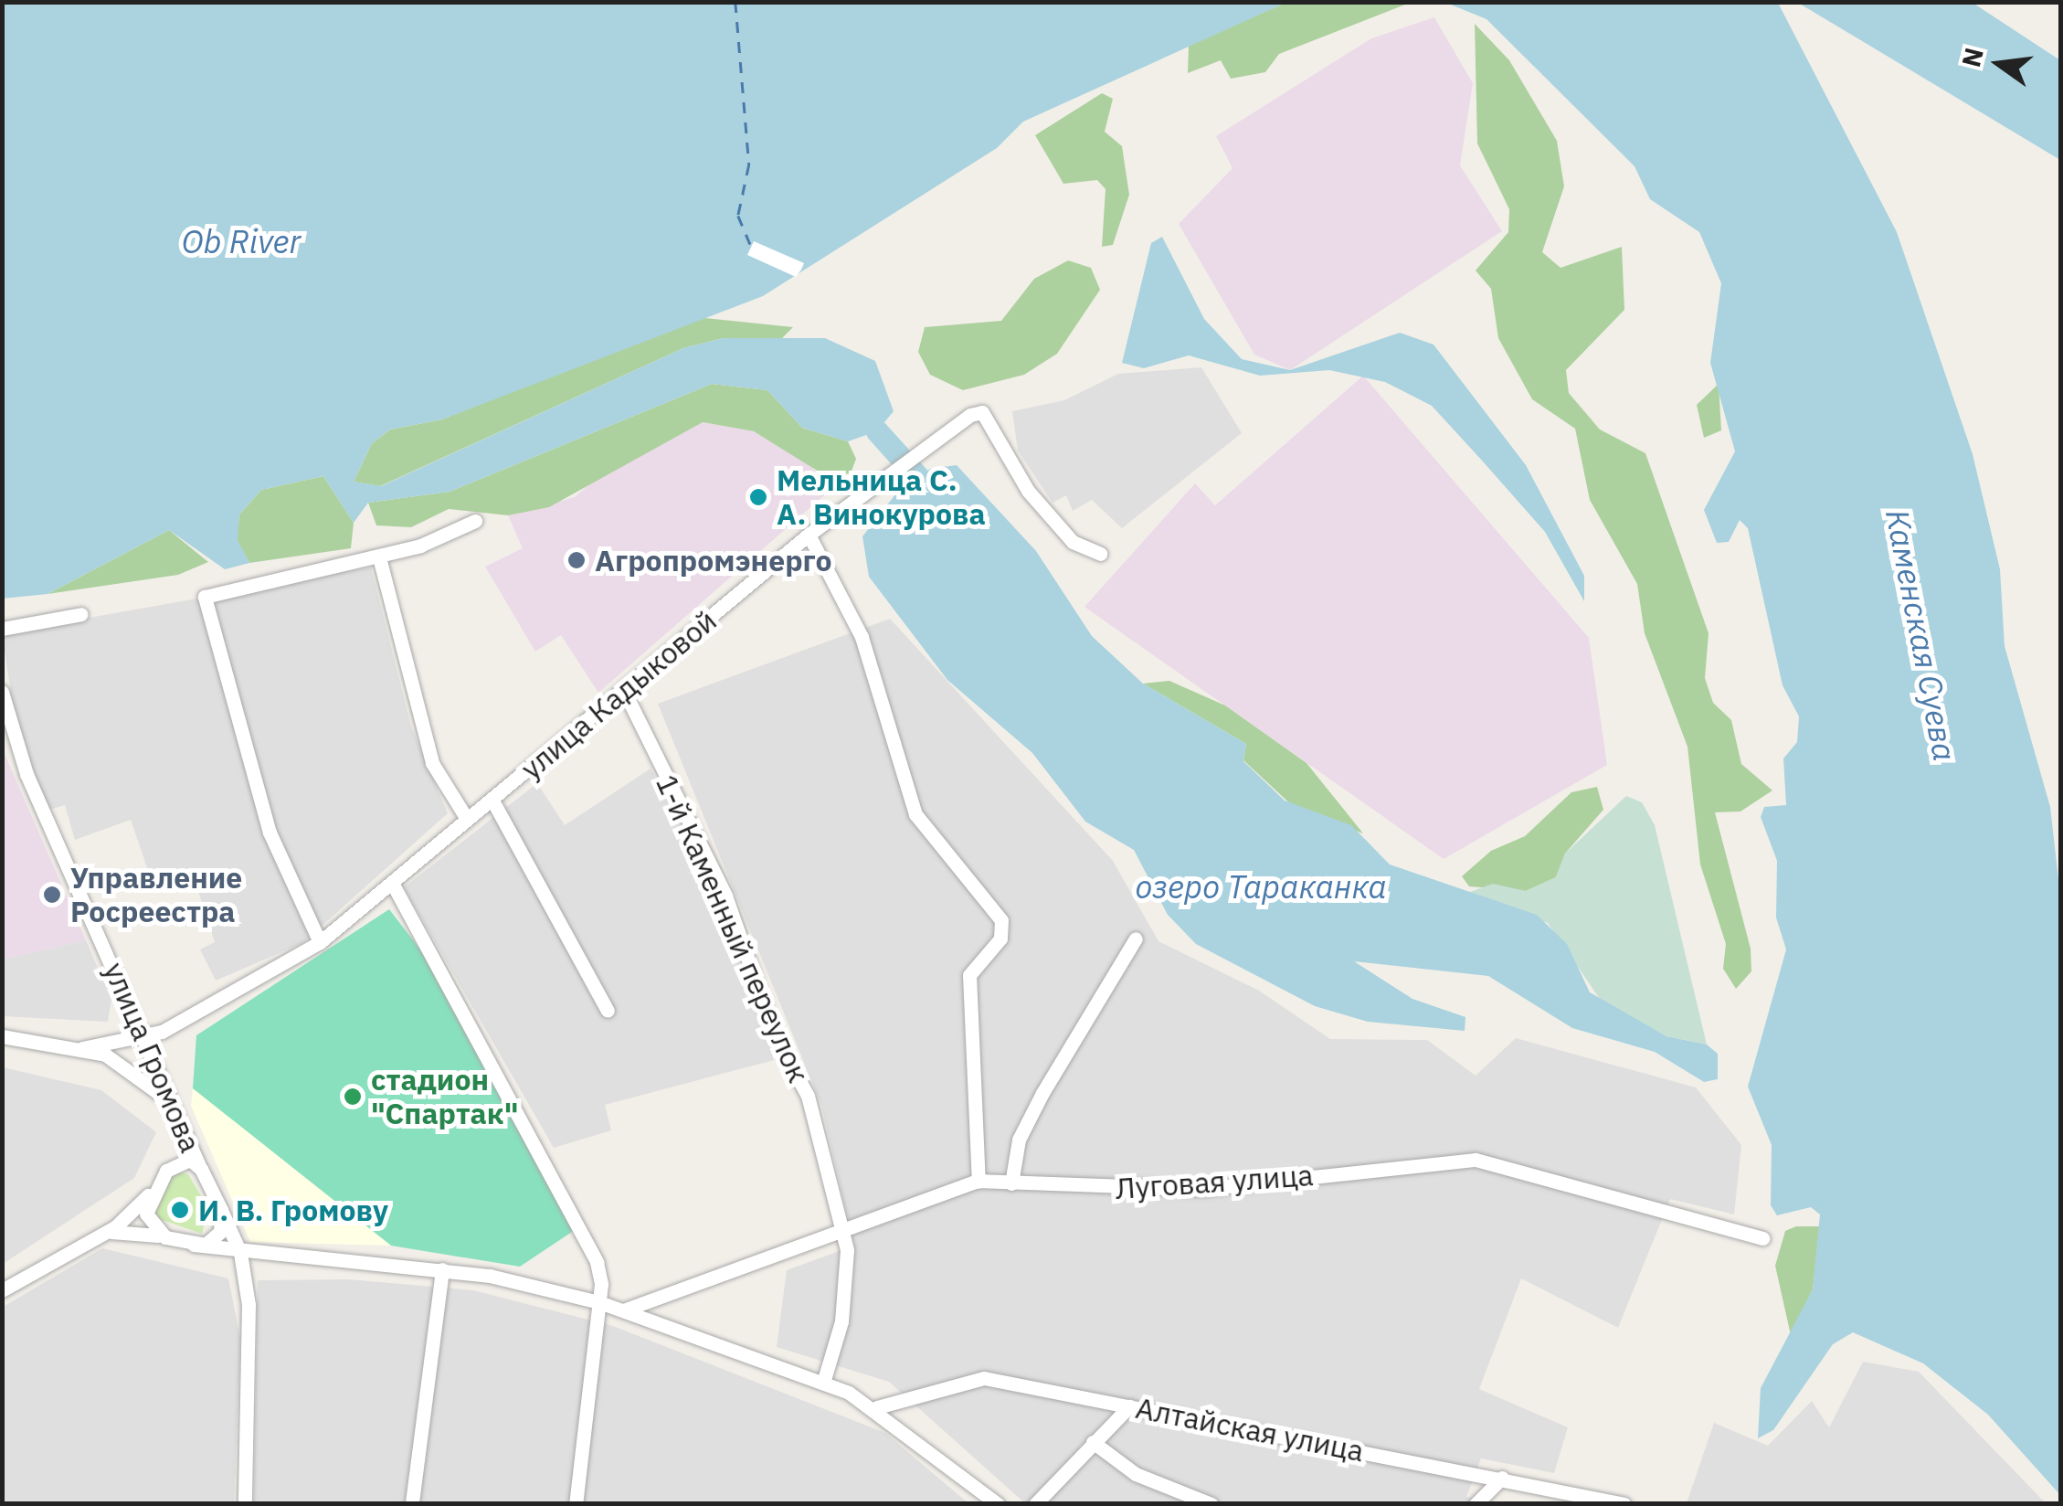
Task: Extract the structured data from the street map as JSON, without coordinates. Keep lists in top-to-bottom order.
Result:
{
  "streets": {
    "street": [
      "улица Кадыковой",
      "1-й Каменный переулок",
      "улица Громова",
      "Луговая улица",
      "Алтайская улица"
    ]
  },
  "crossings": [
    ["улица Кадыковой", "1-й Каменный переулок"],
    ["улица Кадыковой", "улица Громова"],
    ["1-й Каменный переулок", "Луговая улица"]
  ],
  "water": ["Ob River", "Каменская Суева", "озеро Тараканка"],
  "places": [
    "Мельница С. А. Винокурова",
    "Агропромэнерго",
    "Управление Росреестра",
    "стадион \"Спартак\"",
    "И. В. Громову"
  ],
  "north": "left"
}
